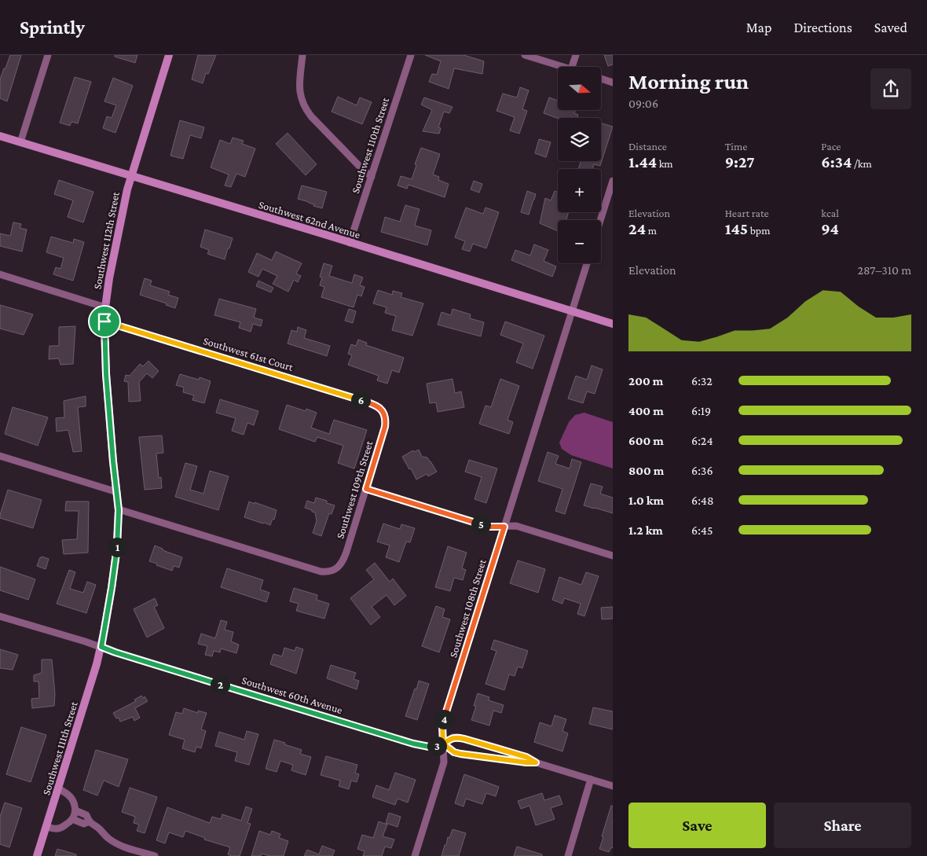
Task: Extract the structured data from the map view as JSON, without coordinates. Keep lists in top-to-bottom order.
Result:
{
  "streets": {
    "main road": ["Southwest 62nd Avenue", "Southwest 112th Street", "Southwest 111th Street"],
    "street": [
      "Southwest 110th Street",
      "Southwest 61st Court",
      "Southwest 109th Street",
      "Southwest 108th Street",
      "Southwest 60th Avenue"
    ]
  },
  "crossings": [
    ["Southwest 110th Street", "Southwest 62nd Avenue"],
    ["Southwest 62nd Avenue", "Southwest 112th Street"],
    ["Southwest 62nd Avenue", "Southwest 108th Street"],
    ["Southwest 112th Street", "Southwest 61st Court"],
    ["Southwest 112th Street", "Southwest 109th Street"],
    ["Southwest 112th Street", "Southwest 60th Avenue"],
    ["Southwest 112th Street", "Southwest 111th Street"],
    ["Southwest 61st Court", "Southwest 109th Street"],
    ["Southwest 108th Street", "Southwest 60th Avenue"],
    ["Southwest 60th Avenue", "Southwest 111th Street"]
  ],
  "north": "right",
  "page": {
    "header": "Sprintly",
    "nav": ["Map", "Directions", "Saved"],
    "heading": ["Morning run", "09:06"],
    "map_buttons": ["+", "−"],
    "stats": [
      ["Distance", "1.44 km"],
      ["Time", "9:27"],
      ["Pace", "6:34 /km"],
      ["Elevation", "24 m"],
      ["Heart rate", "145 bpm"],
      ["kcal", "94"]
    ],
    "chart": ["Elevation", "287–310 m"],
    "list": [
      {
        "name": "200 m",
        "note": "6:32"
      },
      {
        "name": "400 m",
        "note": "6:19"
      },
      {
        "name": "600 m",
        "note": "6:24"
      },
      {
        "name": "800 m",
        "note": "6:36"
      },
      {
        "name": "1.0 km",
        "note": "6:48"
      },
      {
        "name": "1.2 km",
        "note": "6:45"
      }
    ],
    "pins": [
      "6",
      "5",
      "1",
      "2",
      "4",
      "3"
    ],
    "buttons": ["Save", "Share"]
  }
}
